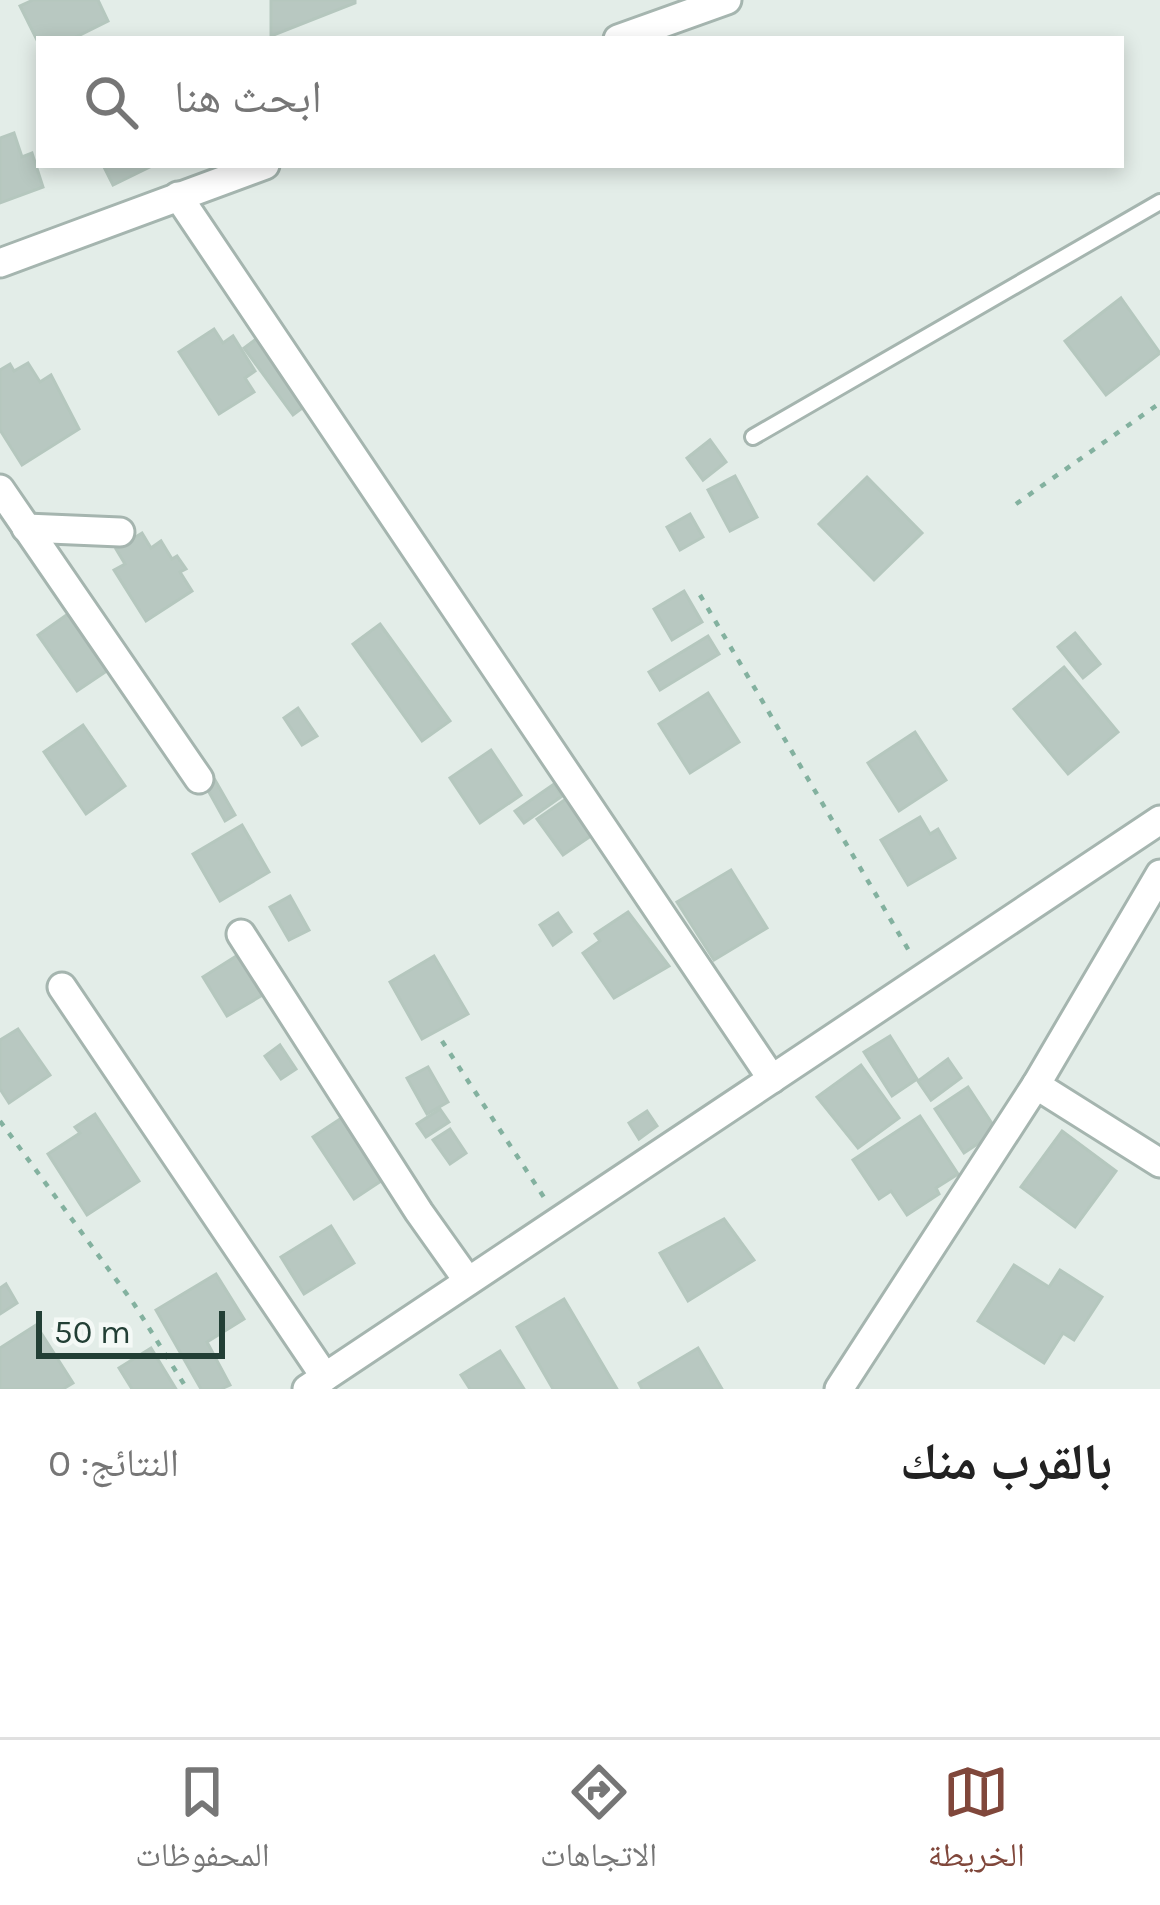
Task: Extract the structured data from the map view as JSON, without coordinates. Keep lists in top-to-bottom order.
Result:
{
  "scale_bar": "50 m",
  "page": {
    "search": "ابحث هنا",
    "scale": "50 m",
    "heading": ["بالقرب منك", "النتائج: 0"],
    "nav": ["الخريطة", "الاتجاهات", "المحفوظات"]
  }
}
